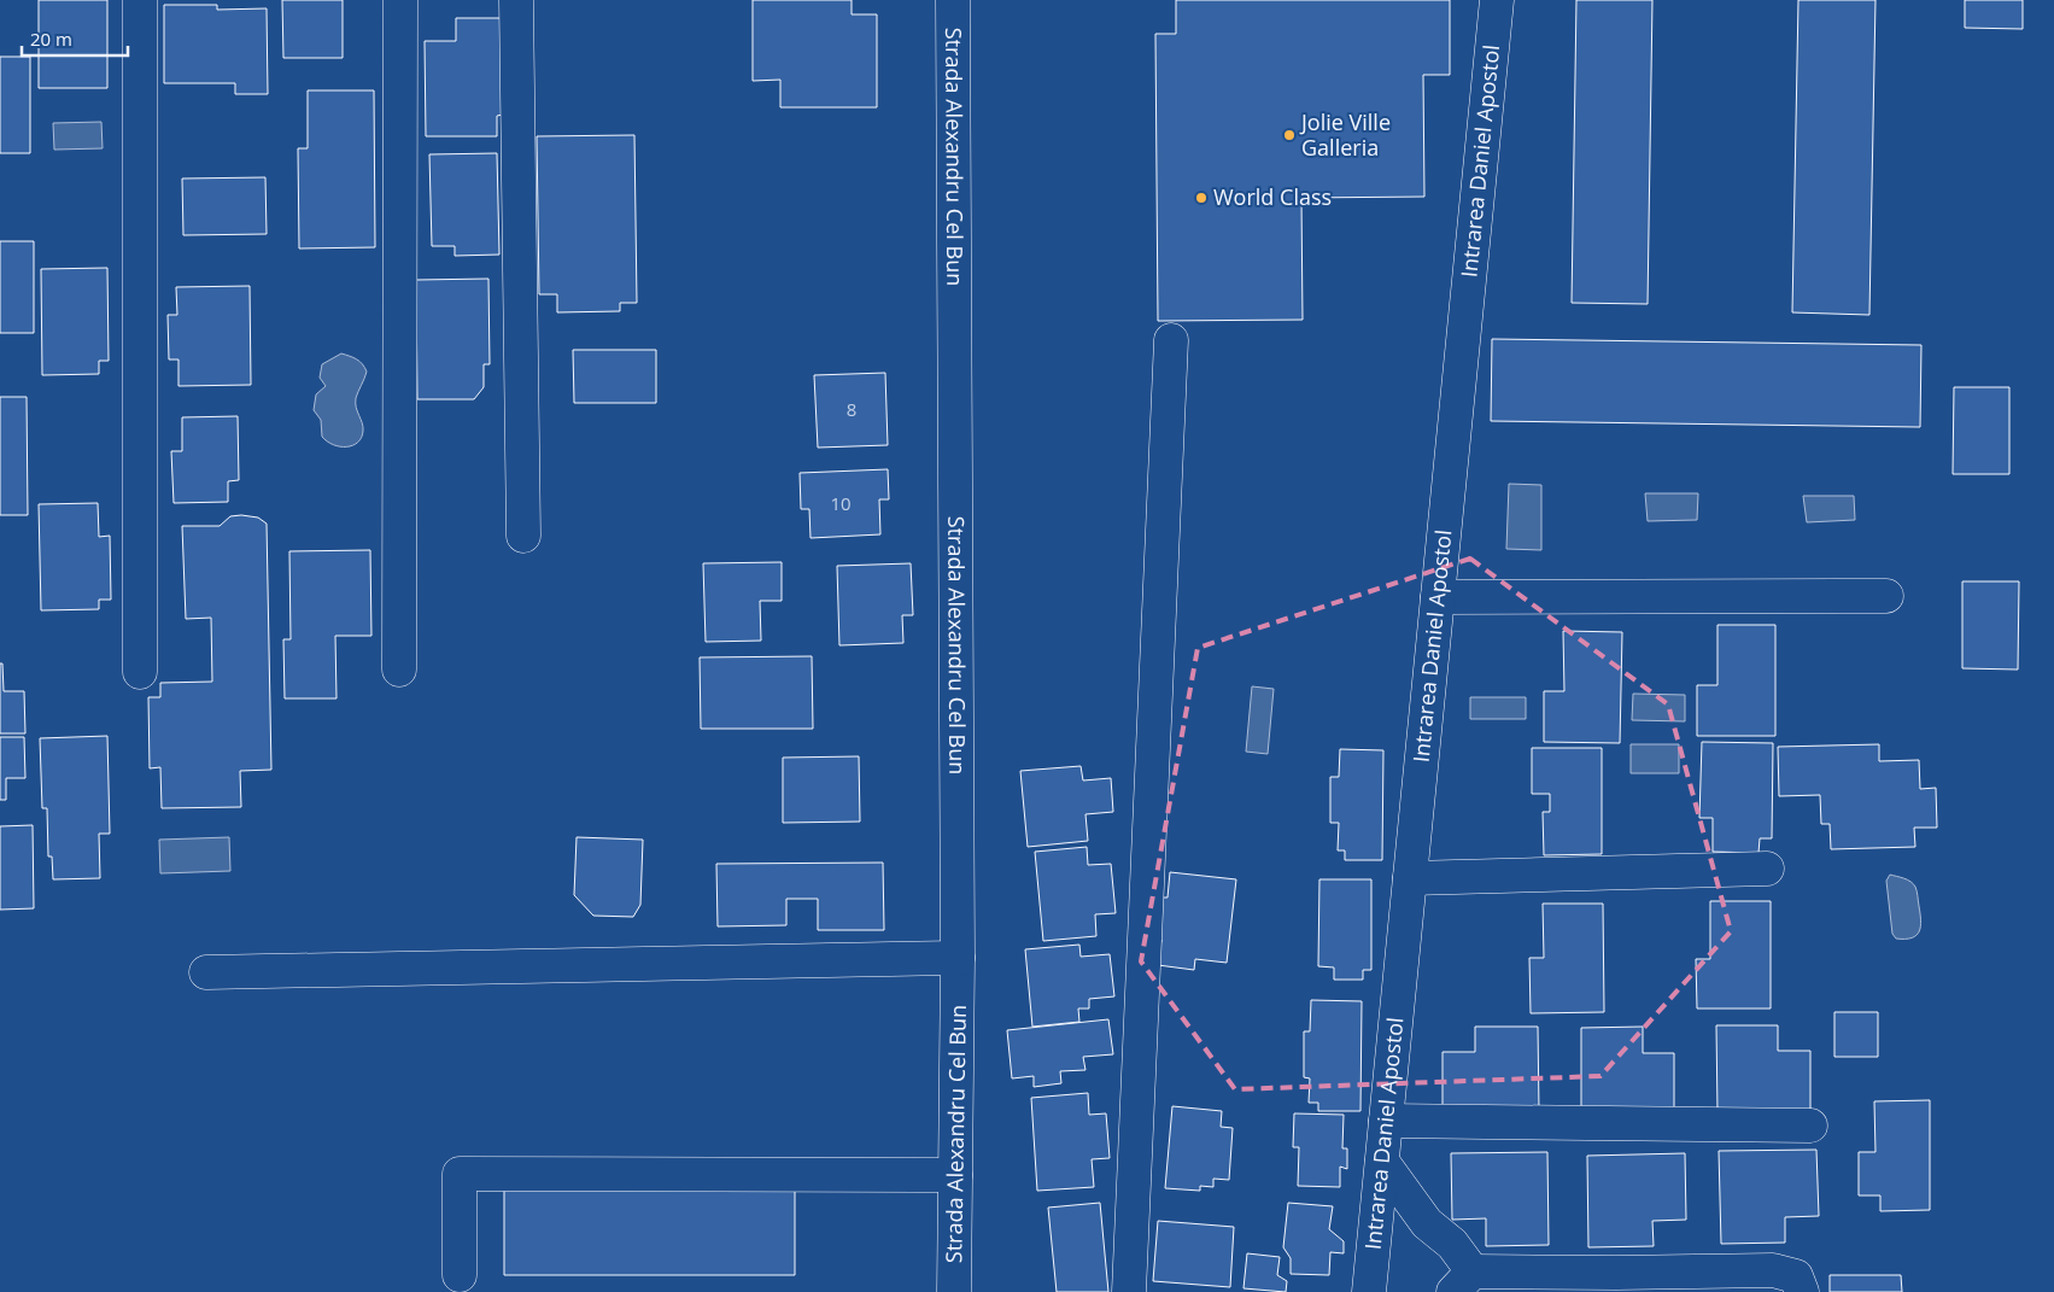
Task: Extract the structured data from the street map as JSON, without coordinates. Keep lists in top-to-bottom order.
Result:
{
  "streets": {
    "street": ["Strada Alexandru Cel Bun", "Intrarea Daniel Apostol"]
  },
  "places": ["Jolie Ville Galleria", "World Class"],
  "house_numbers": ["8", "10"],
  "scale_bar": "20 m"
}
